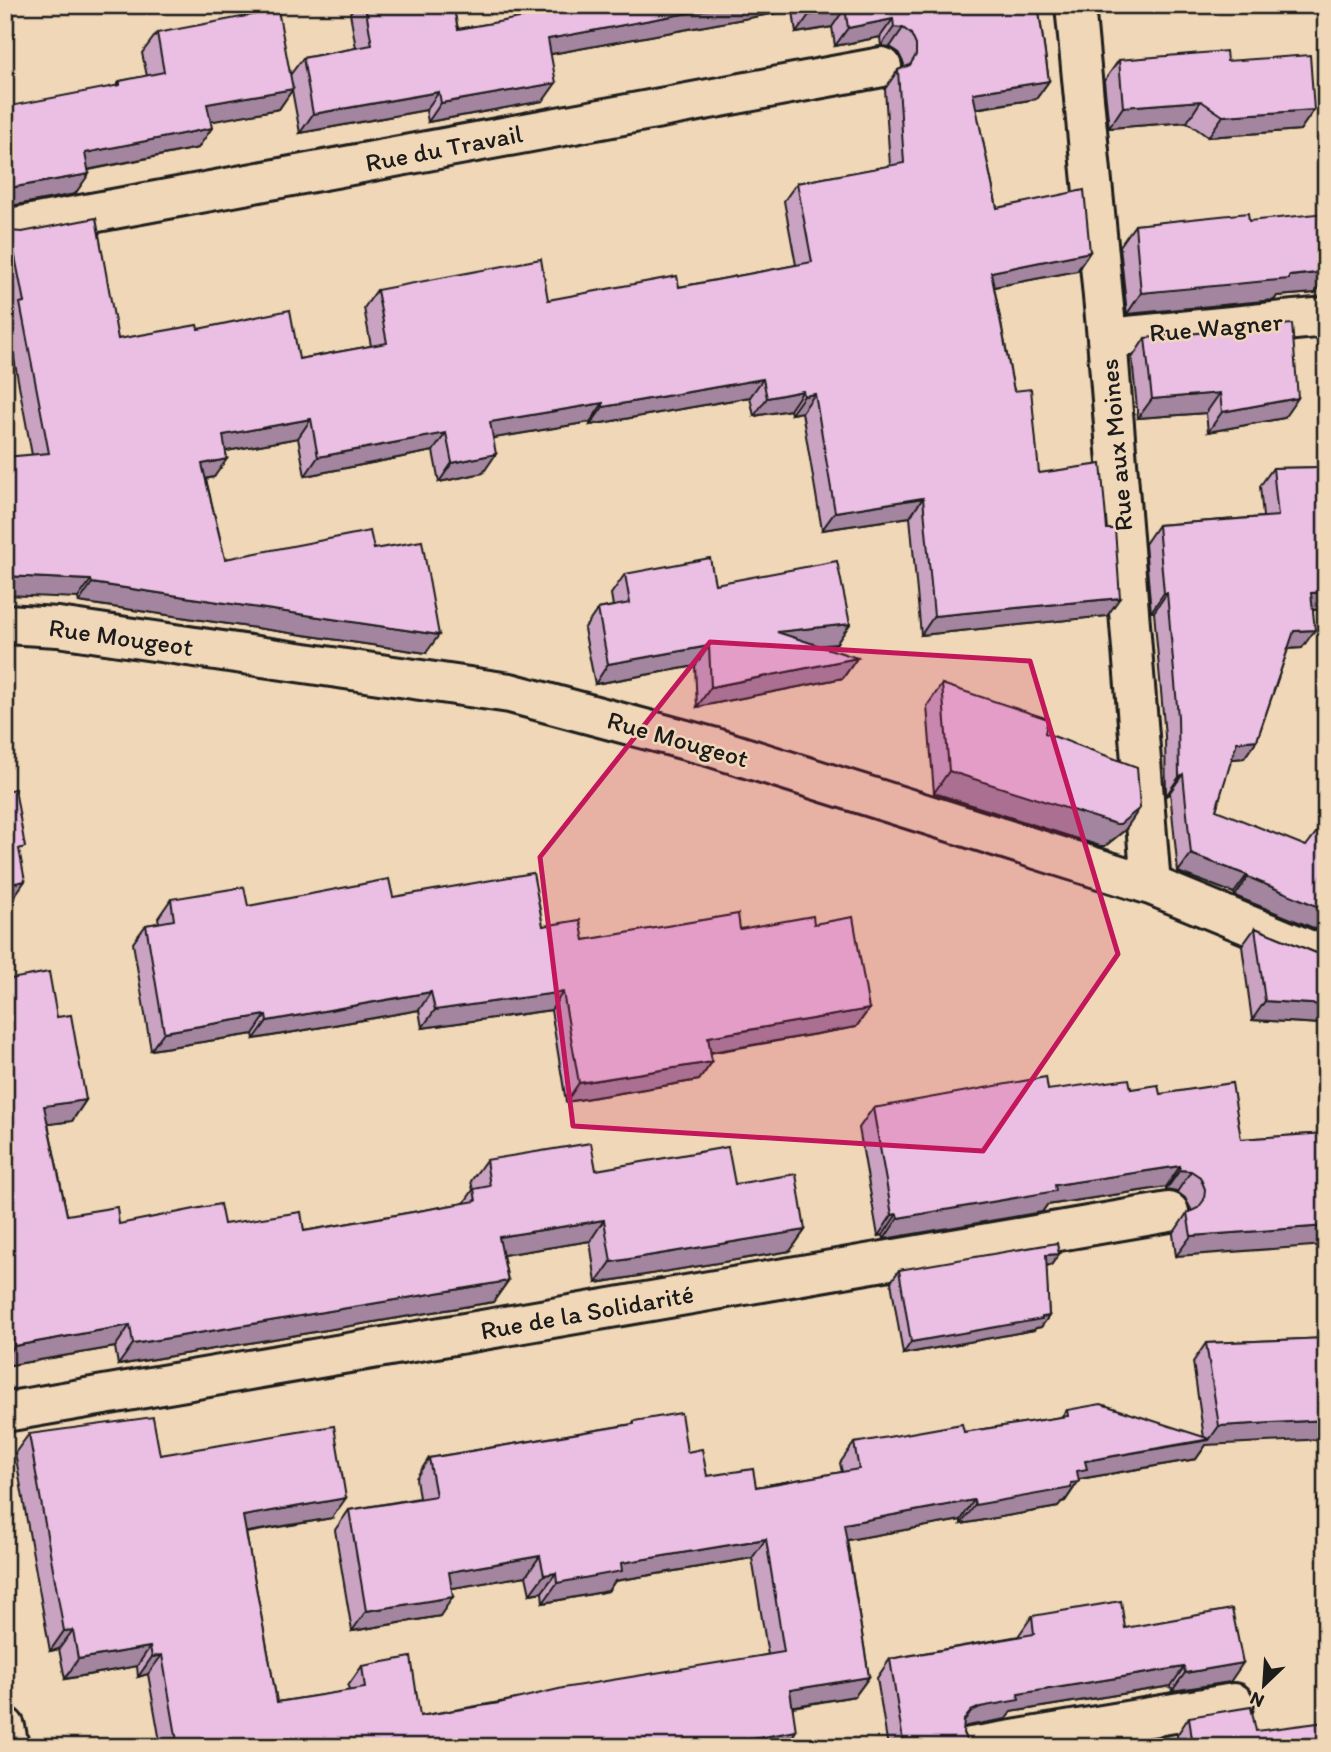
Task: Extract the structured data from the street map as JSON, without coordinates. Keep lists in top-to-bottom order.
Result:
{
  "streets": {
    "street": [
      "Rue du Travail",
      "Rue Wagner",
      "Rue aux Moines",
      "Rue Mougeot",
      "Rue de la Solidarité"
    ]
  },
  "crossings": [
    ["Rue Wagner", "Rue aux Moines"],
    ["Rue aux Moines", "Rue Mougeot"]
  ],
  "north": "bottom left"
}
